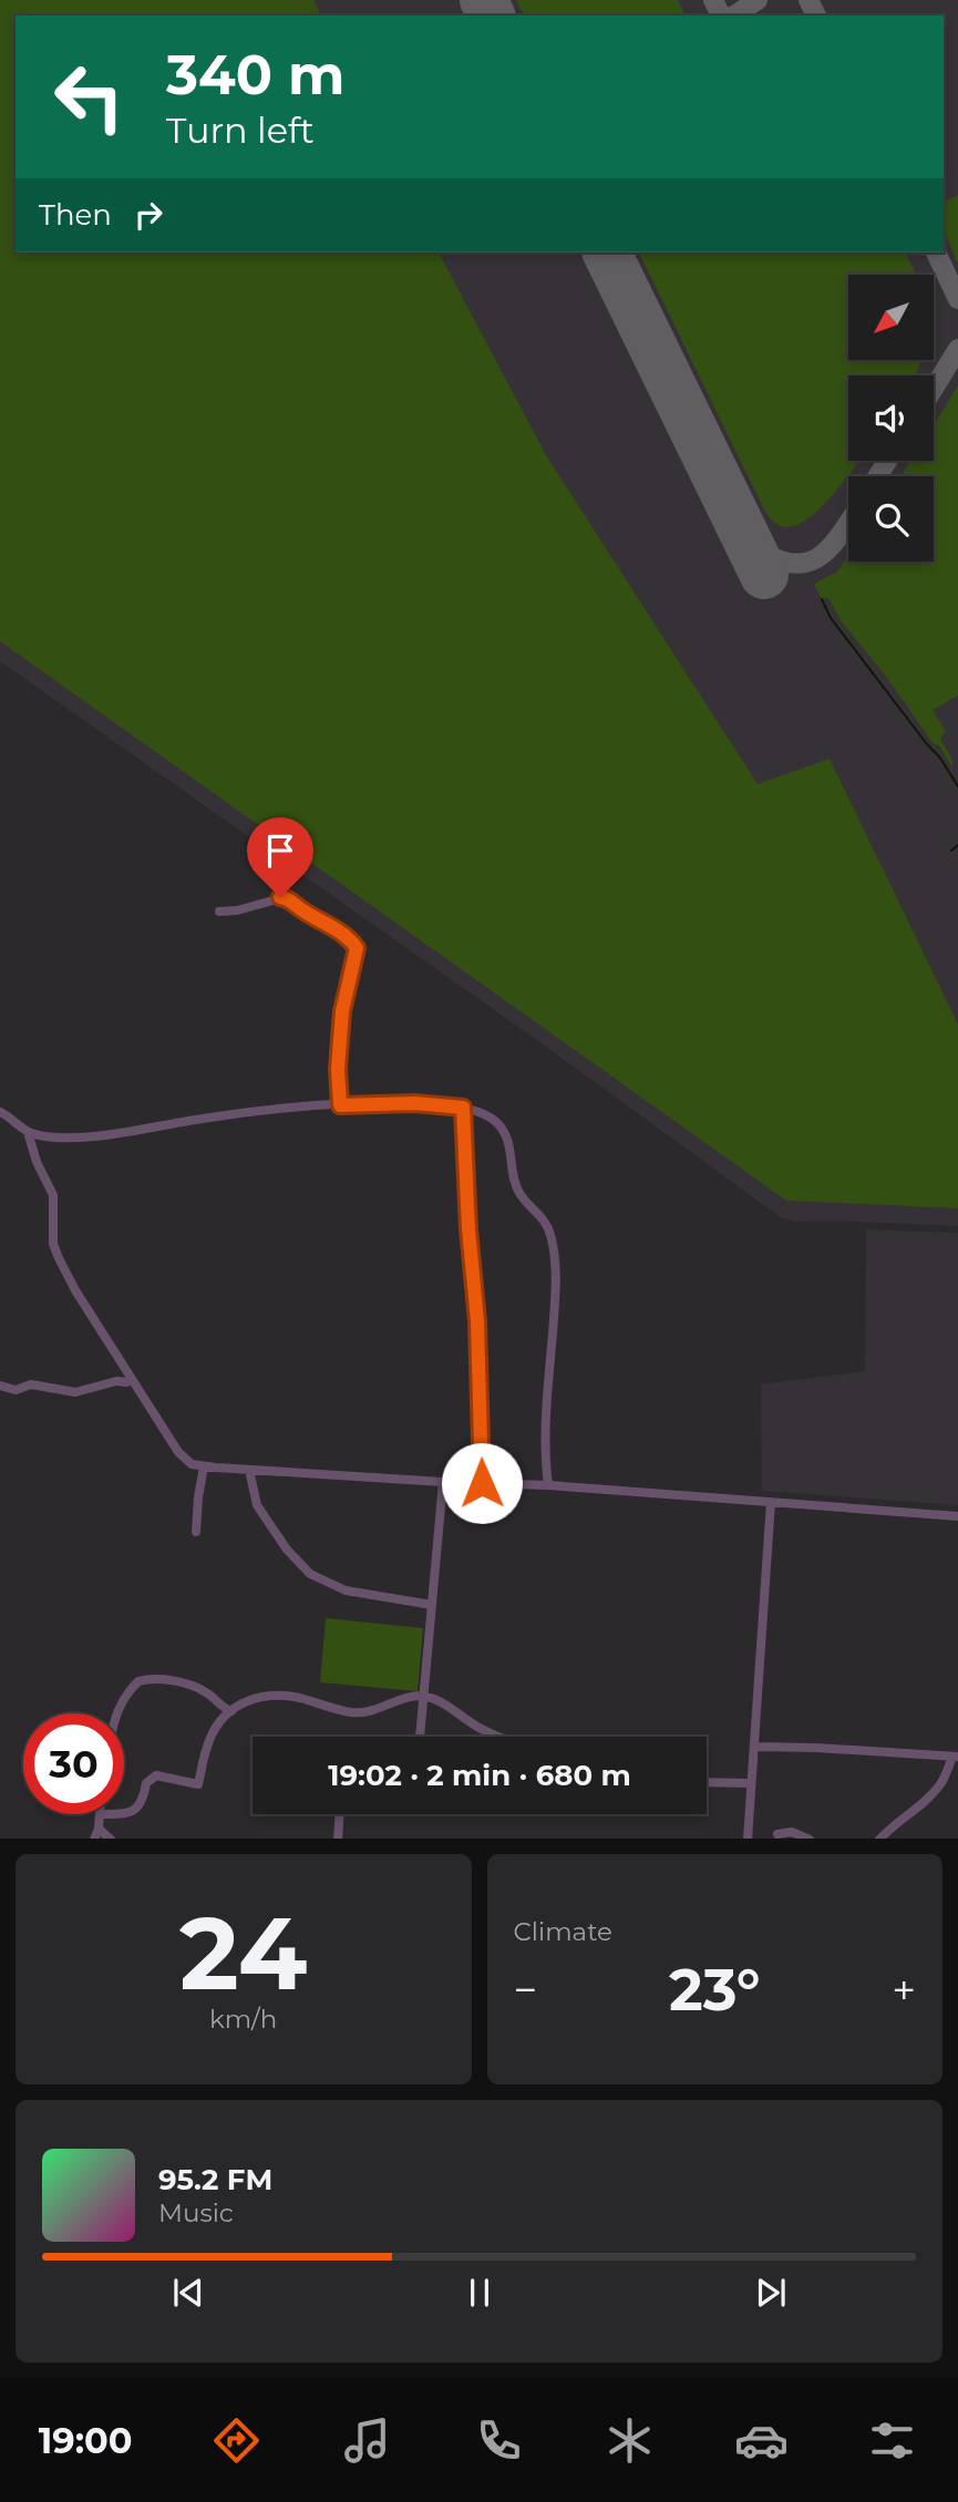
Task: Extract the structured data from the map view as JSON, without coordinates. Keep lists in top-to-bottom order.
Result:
{
  "north": "bottom left",
  "page": {
    "turn": ["340 m", "Turn left"],
    "then": "Then",
    "limit": "30",
    "trip": "19:02 · 2 min · 680 m",
    "tile": [
      ["24", "km/h"],
      "Climate"
    ],
    "heat": ["−", "23°", "+"],
    "song": ["95.2 FM", "Music"],
    "tabs": "19:00"
  }
}
